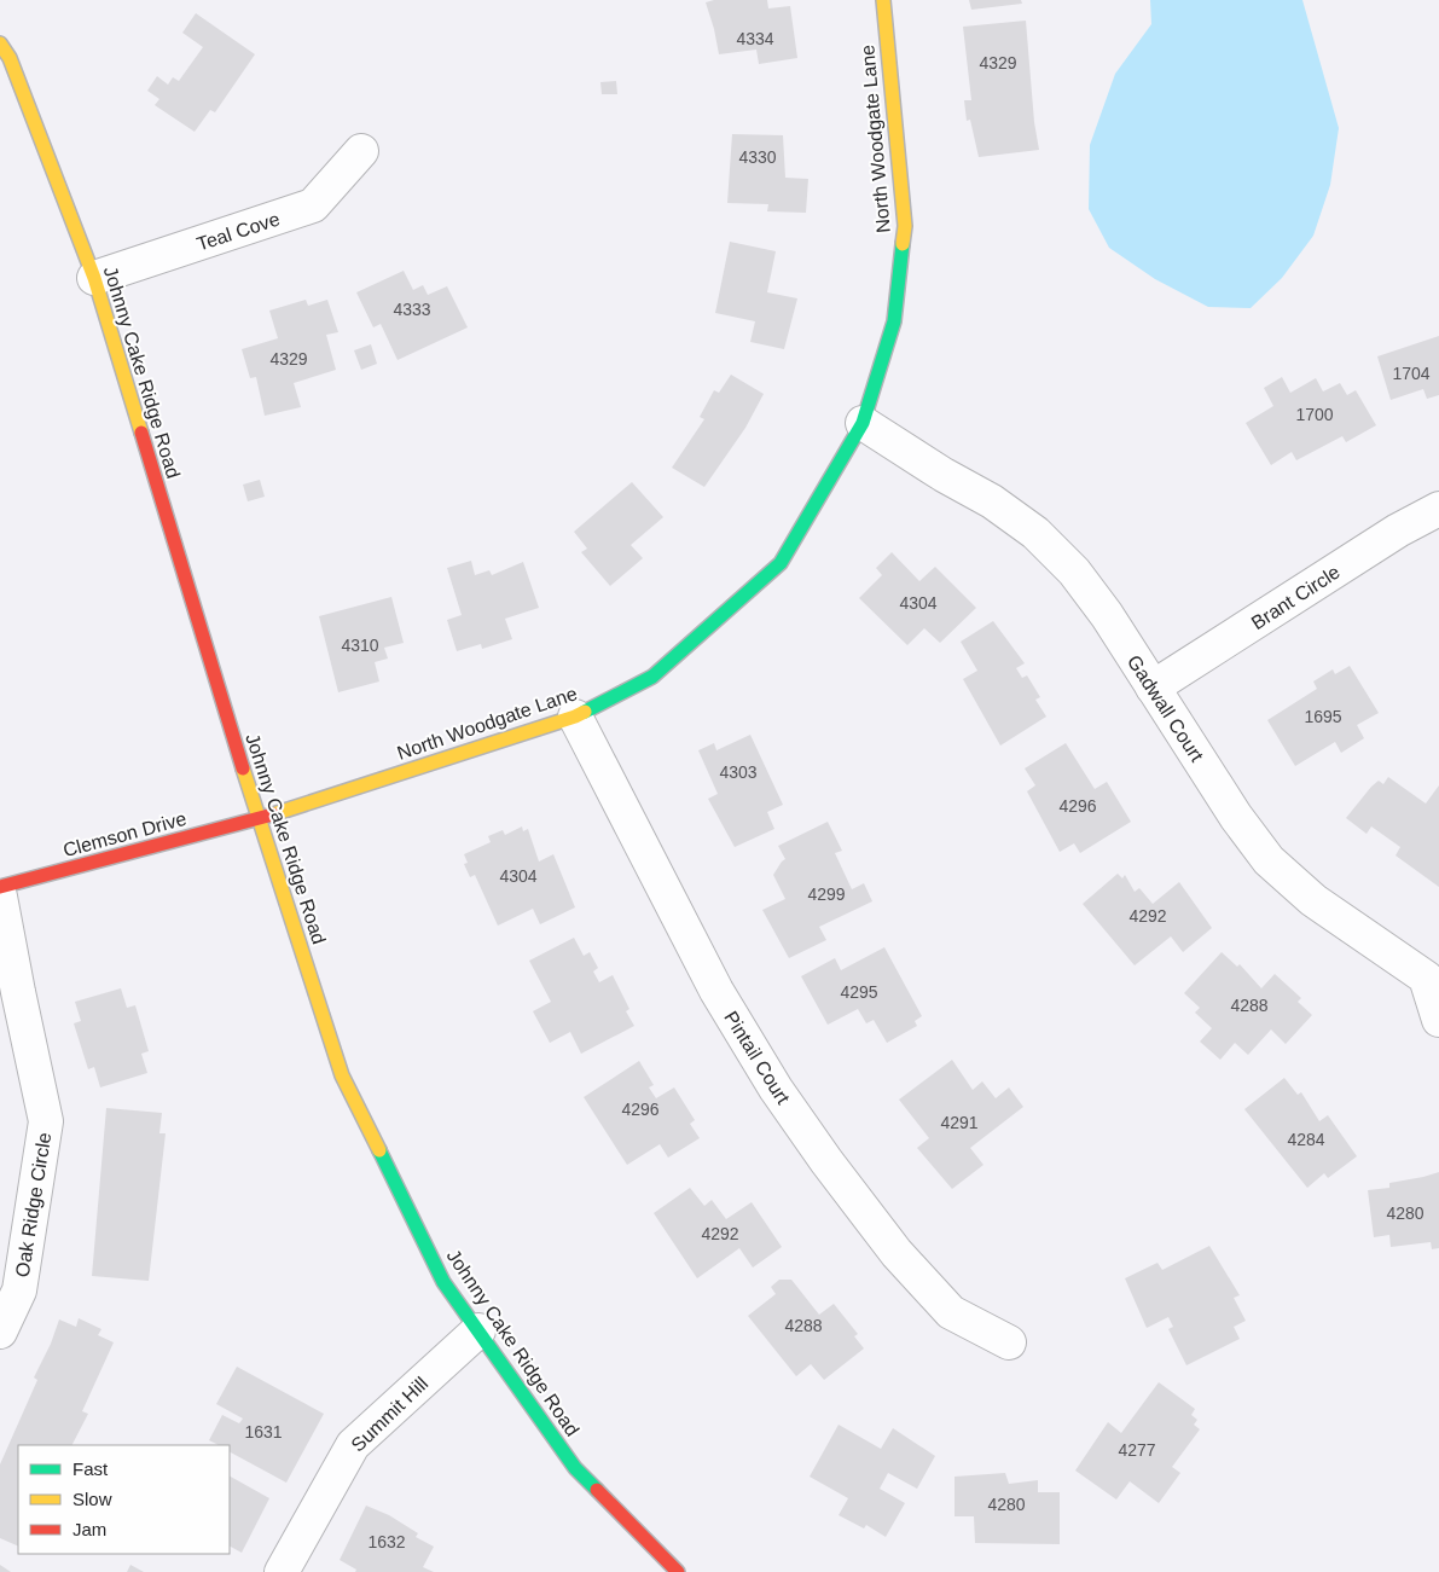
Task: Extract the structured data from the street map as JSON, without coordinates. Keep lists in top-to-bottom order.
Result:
{
  "streets": {
    "street": [
      "North Woodgate Lane",
      "Teal Cove",
      "Johnny Cake Ridge Road",
      "Brant Circle",
      "Gadwall Court",
      "Clemson Drive",
      "Pintail Court",
      "Oak Ridge Circle",
      "Summit Hill"
    ]
  },
  "crossings": [
    ["North Woodgate Lane", "Johnny Cake Ridge Road"],
    ["North Woodgate Lane", "Gadwall Court"],
    ["North Woodgate Lane", "Clemson Drive"],
    ["North Woodgate Lane", "Pintail Court"],
    ["Teal Cove", "Johnny Cake Ridge Road"],
    ["Johnny Cake Ridge Road", "Clemson Drive"],
    ["Johnny Cake Ridge Road", "Summit Hill"],
    ["Brant Circle", "Gadwall Court"]
  ],
  "house_numbers": [
    "4334",
    "4329",
    "4330",
    "4333",
    "4329",
    "1704",
    "1700",
    "4304",
    "4310",
    "1695",
    "4303",
    "4296",
    "4304",
    "4299",
    "4292",
    "4295",
    "4288",
    "4296",
    "4291",
    "4284",
    "4280",
    "4292",
    "4288",
    "1631",
    "4277",
    "4280",
    "1632"
  ],
  "legend": ["Fast", "Slow", "Jam"]
}
